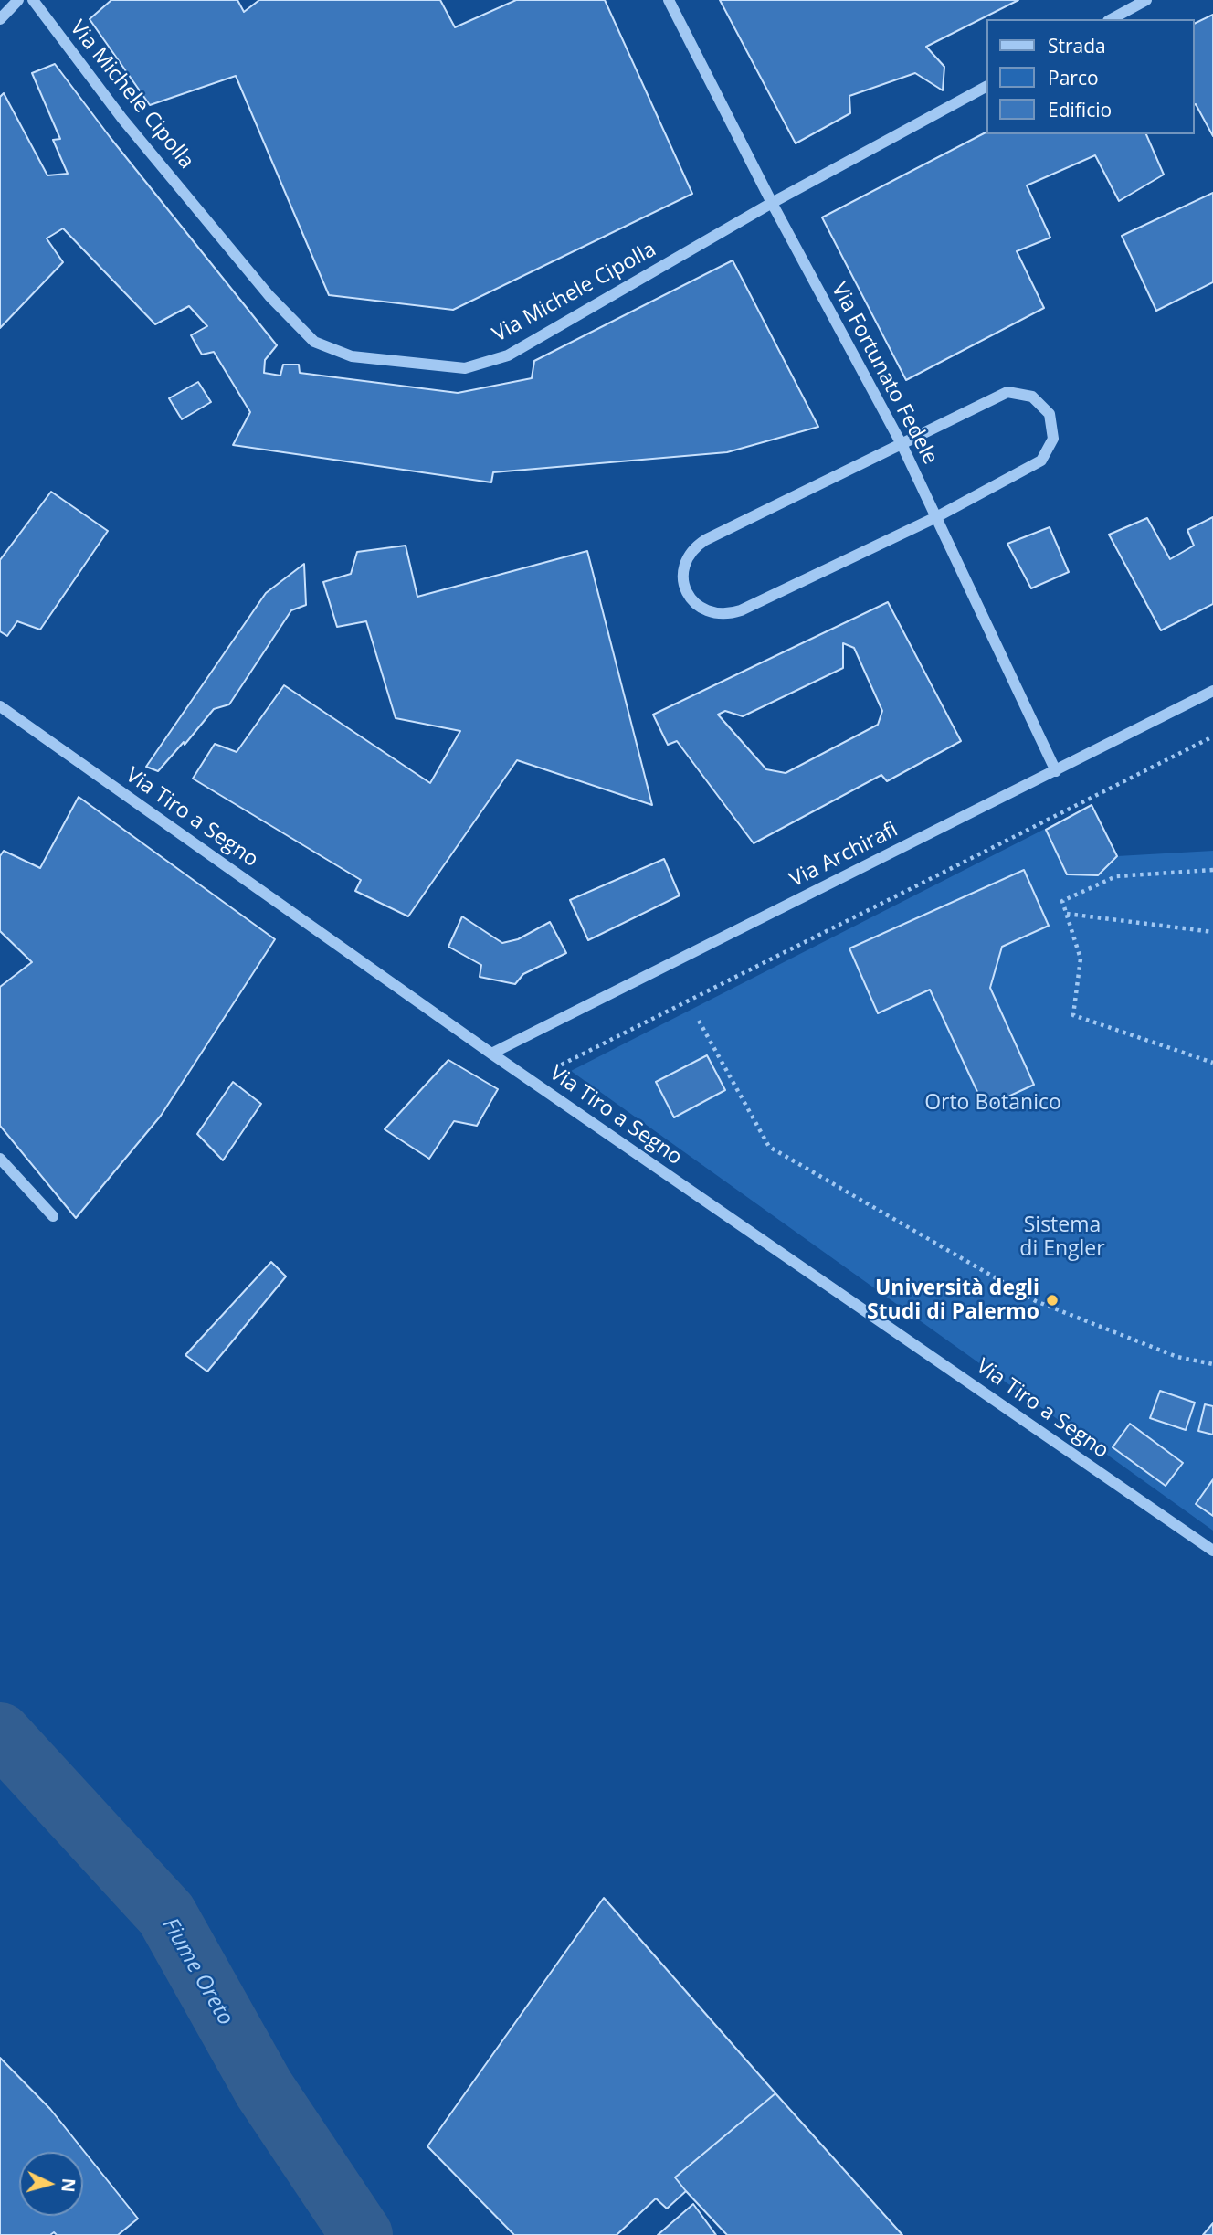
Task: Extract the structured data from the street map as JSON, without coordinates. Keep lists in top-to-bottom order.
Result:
{
  "streets": {
    "street": [
      "Via Michele Cipolla",
      "Via Fortunato Fedele",
      "Via Tiro a Segno",
      "Via Archirafi"
    ]
  },
  "crossings": [
    ["Via Michele Cipolla", "Via Fortunato Fedele"],
    ["Via Fortunato Fedele", "Via Archirafi"],
    ["Via Tiro a Segno", "Via Archirafi"]
  ],
  "water": ["Fiume Oreto"],
  "parks": ["Orto Botanico", "Sistema di Engler"],
  "places": ["Università degli Studi di Palermo"],
  "legend": ["Strada", "Parco", "Edificio"],
  "north": "right"
}
